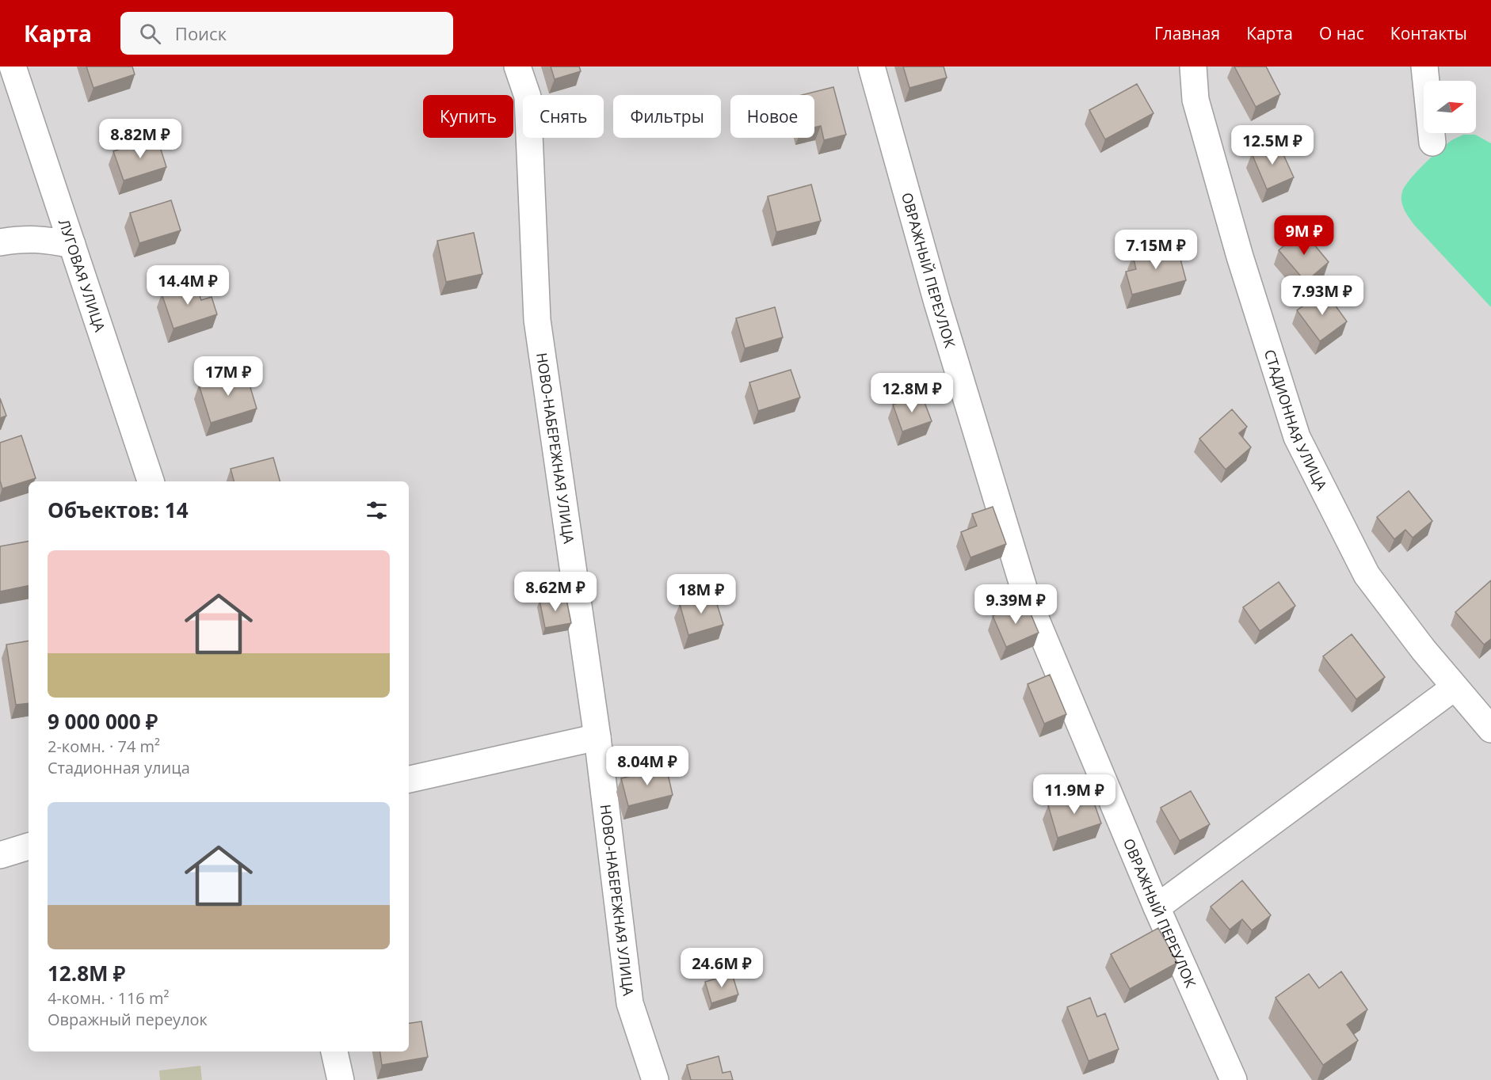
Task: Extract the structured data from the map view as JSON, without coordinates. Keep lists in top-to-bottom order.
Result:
{
  "streets": {
    "street": [
      "ОВРАЖНЫЙ ПЕРЕУЛОК",
      "ЛУГОВАЯ УЛИЦА",
      "СТАДИОННАЯ УЛИЦА",
      "НОВО-НАБЕРЕЖНАЯ УЛИЦА"
    ]
  },
  "north": "right",
  "page": {
    "header": "Карта",
    "search": "Поиск",
    "nav": [
      "Главная",
      "Карта",
      "О нас",
      "Контакты"
    ],
    "chip": [
      "Купить",
      "Снять",
      "Фильтры",
      "Новое"
    ],
    "price": [
      "8.82M ₽",
      "12.5M ₽",
      "9M ₽",
      "7.15M ₽",
      "14.4M ₽",
      "7.93M ₽",
      "17M ₽",
      "12.8M ₽",
      "8.62M ₽",
      "18M ₽",
      "9.39M ₽",
      "8.04M ₽",
      "11.9M ₽",
      "24.6M ₽"
    ],
    "heading": "Объектов: 14",
    "list": [
      {
        "name": "9 000 000 ₽",
        "note": "2-комн. · 74 m² · Стадионная улица"
      },
      {
        "name": "12.8M ₽",
        "note": "4-комн. · 116 m² · Овражный переулок"
      }
    ]
  }
}
